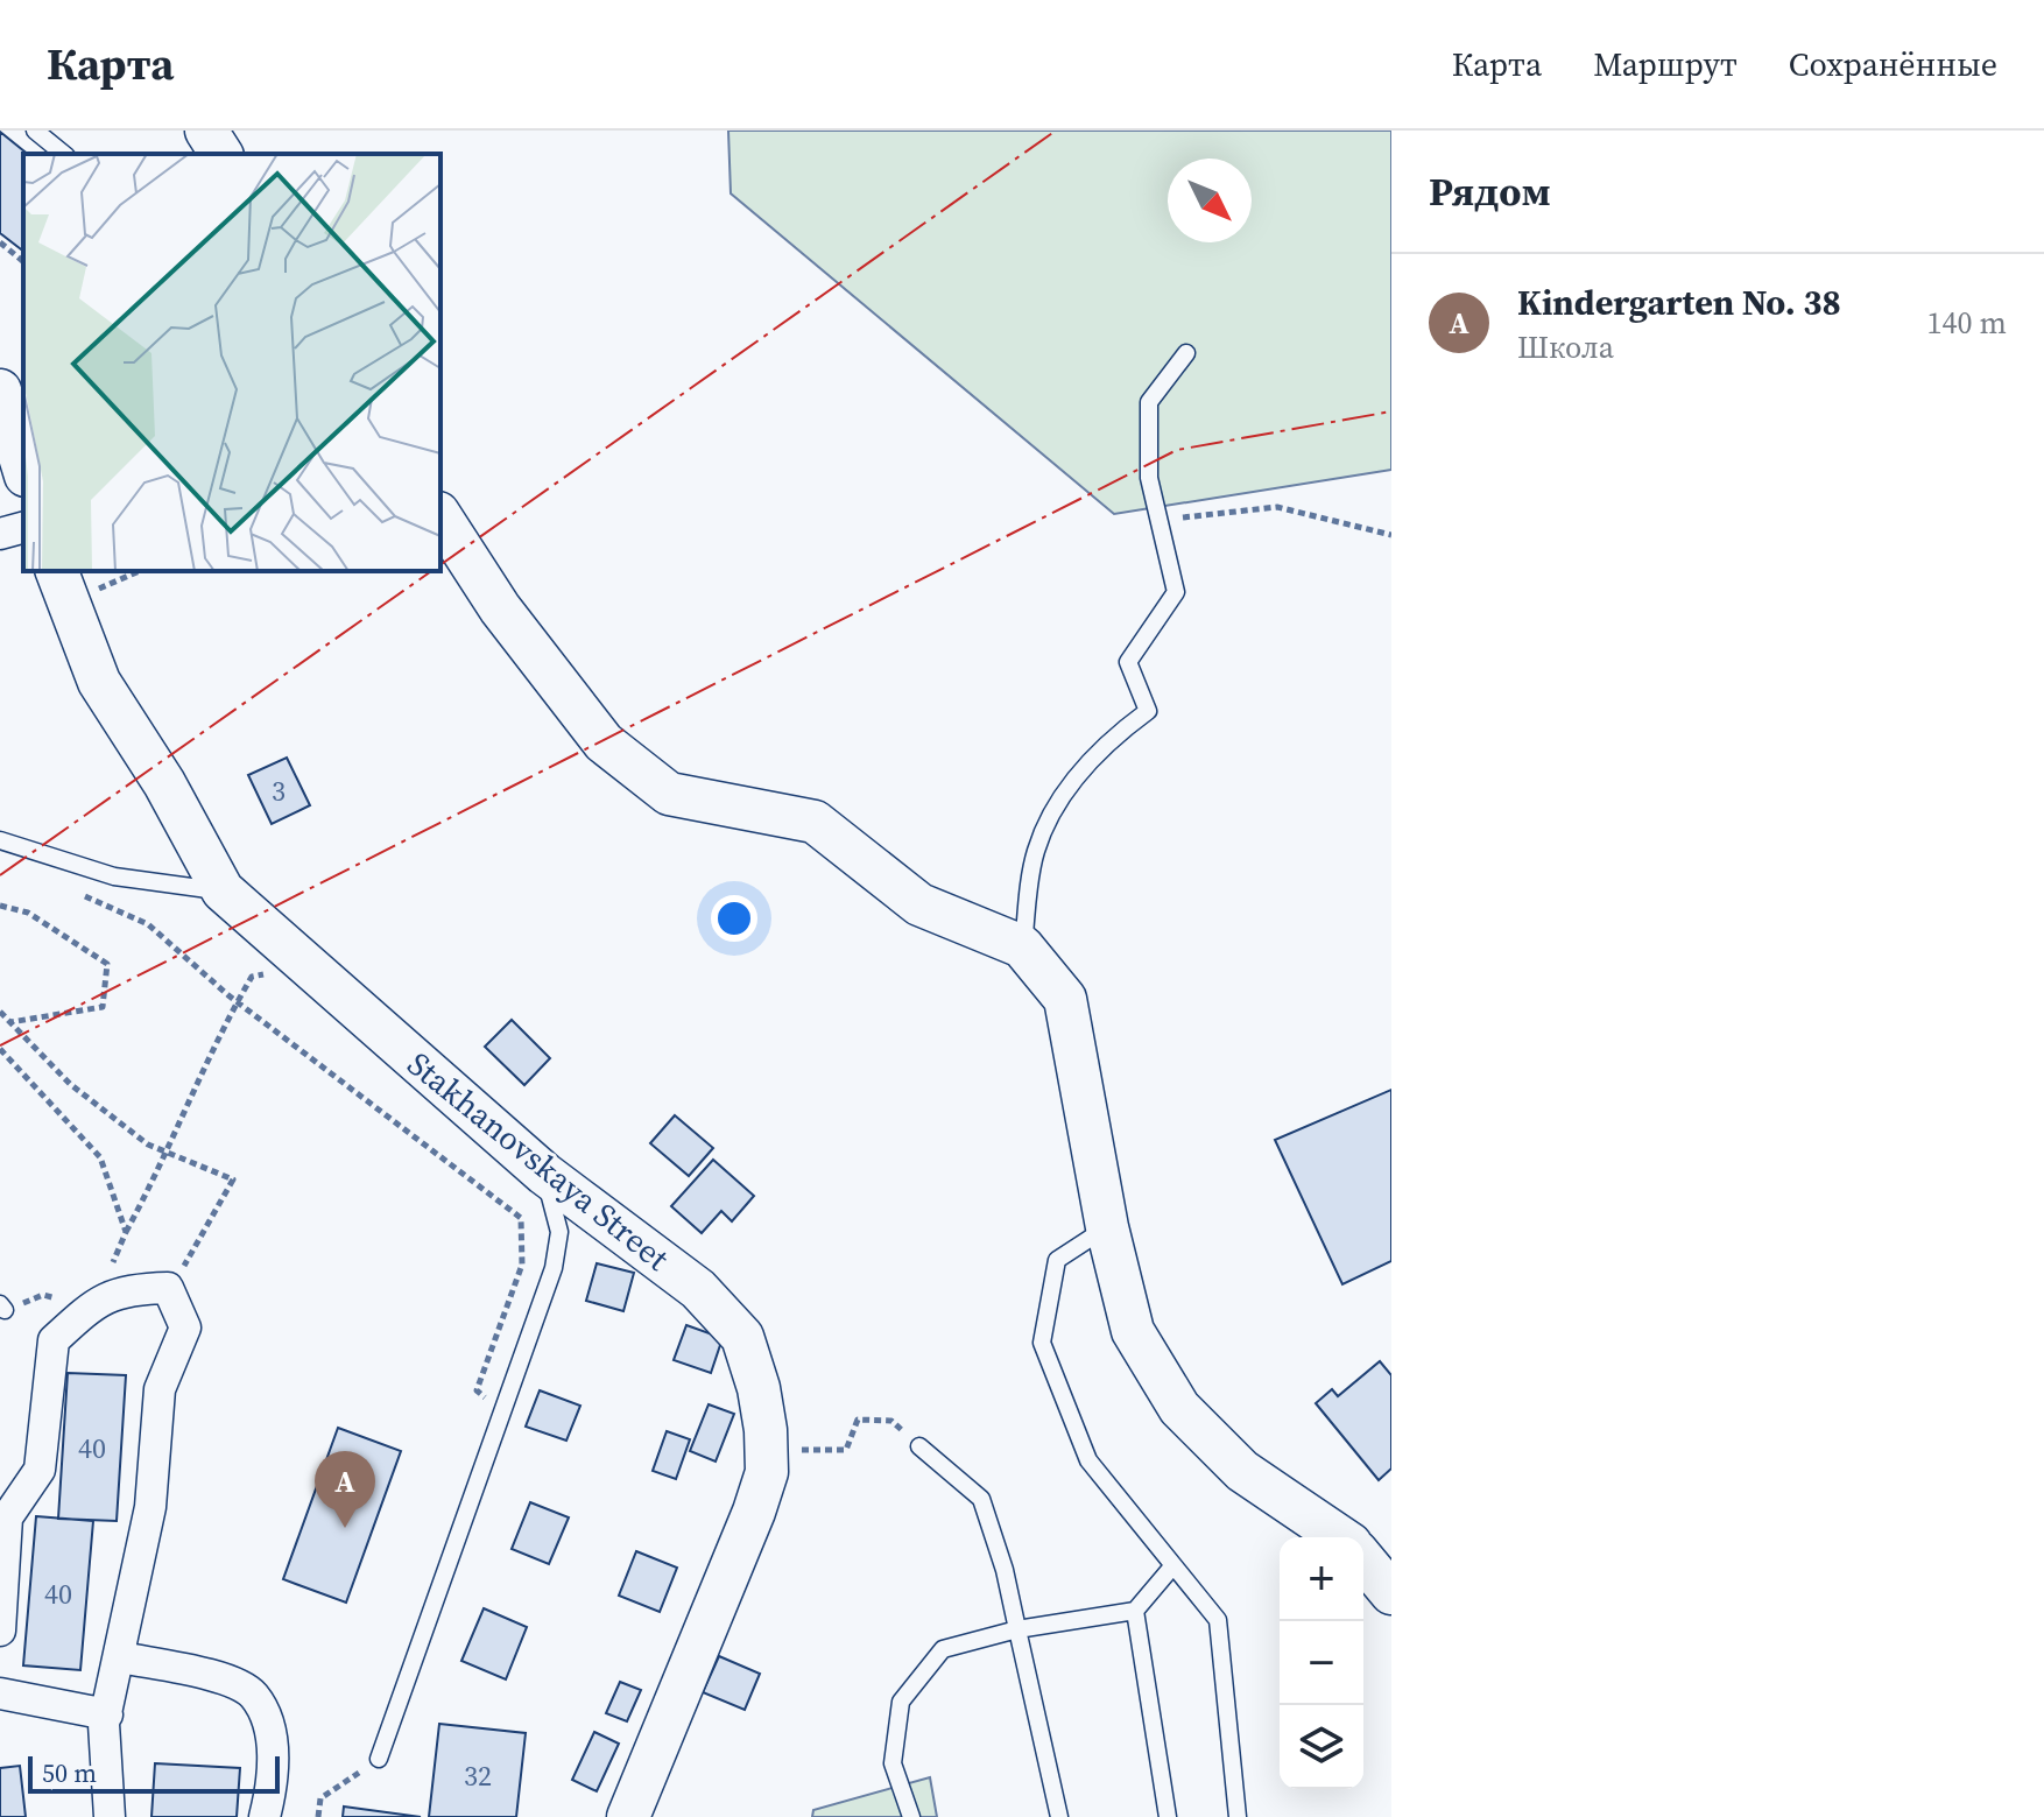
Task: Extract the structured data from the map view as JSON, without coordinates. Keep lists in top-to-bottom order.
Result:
{
  "streets": {
    "main road": ["Stakhanovskaya Street"]
  },
  "house_numbers": [
    "3",
    "40",
    "40",
    "32"
  ],
  "scale_bar": "50 m",
  "north": "bottom right",
  "page": {
    "header": "Карта",
    "nav": ["Карта", "Маршрут", "Сохранённые"],
    "heading": "Рядом",
    "list": [
      {
        "mark": "A",
        "name": "Kindergarten No. 38",
        "note": "Школа",
        "value": "140 m"
      }
    ],
    "pins": "A",
    "map_buttons": ["+", "−"],
    "scale": "50 m"
  }
}
